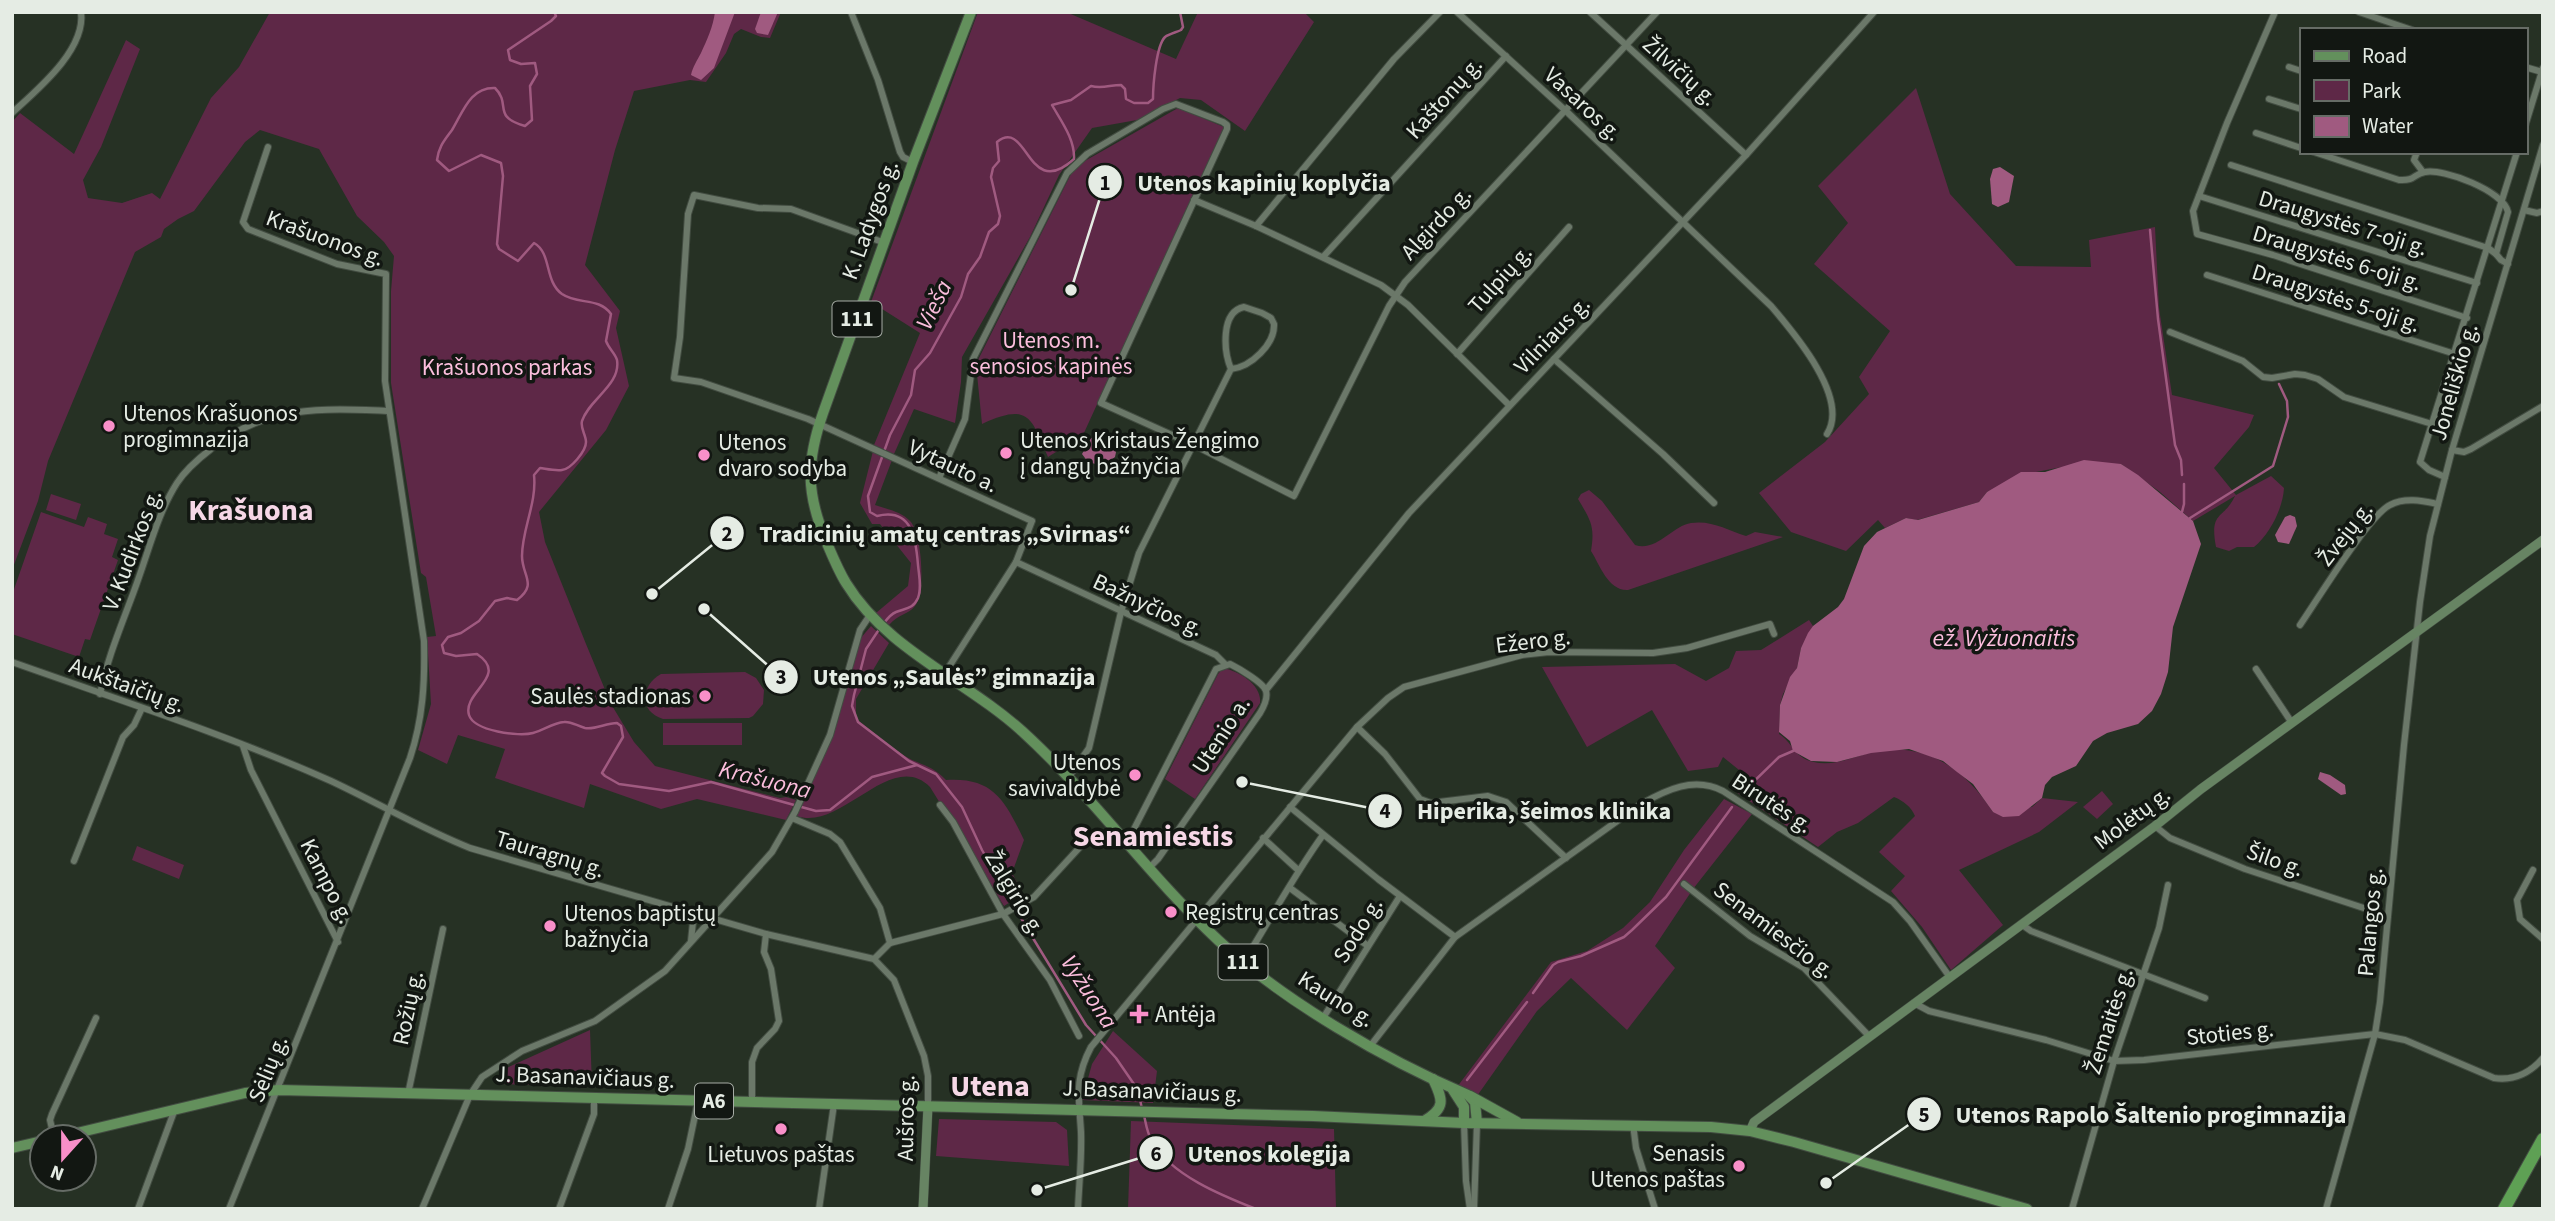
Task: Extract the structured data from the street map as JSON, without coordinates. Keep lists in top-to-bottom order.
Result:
{
  "streets": {
    "main road": [
      "K. Ladygos g.",
      "111",
      "Kauno g.",
      "J. Basanavičiaus g.",
      "A6"
    ],
    "street": [
      "Žilvičių g.",
      "Kaštonų g.",
      "Vasaros g.",
      "Algirdo g.",
      "Draugystės 7-oji g.",
      "Krašuonos g.",
      "Draugystės 6-oji g.",
      "Tulpių g.",
      "Draugystės 5-oji g.",
      "Vilniaus g.",
      "Joneliškio g.",
      "Vytauto a.",
      "Žvejų g.",
      "V. Kudirkos g.",
      "Bažnyčios g.",
      "Ežero g.",
      "Aukštaičių g.",
      "Utenio a.",
      "Birutės g.",
      "Molėtų g.",
      "Tauragnų g.",
      "Šilo g.",
      "Kampo g.",
      "Žalgirio g.",
      "Palangos g.",
      "Sodo g.",
      "Senamiesčio g.",
      "Rožių g.",
      "Žemaitės g.",
      "Stoties g.",
      "Sėlių g.",
      "Aušros g."
    ]
  },
  "crossings": [
    ["Žilvičių g.", "Algirdo g."],
    ["Žilvičių g.", "Vilniaus g."],
    ["Kaštonų g.", "Vasaros g."],
    ["Vasaros g.", "Algirdo g."],
    ["Vasaros g.", "Vilniaus g."],
    ["K. Ladygos g.", "Vytauto a."],
    ["K. Ladygos g.", "Utenio a."],
    ["K. Ladygos g.", "Kauno g."],
    ["Draugystės 7-oji g.", "Draugystės 6-oji g."],
    ["Krašuonos g.", "V. Kudirkos g."],
    ["Krašuonos g.", "Kampo g."],
    ["Vilniaus g.", "Utenio a."],
    ["Joneliškio g.", "Žvejų g."],
    ["Joneliškio g.", "Molėtų g."],
    ["Joneliškio g.", "Palangos g."],
    ["Vytauto a.", "Bažnyčios g."],
    ["V. Kudirkos g.", "Aukštaičių g."],
    ["V. Kudirkos g.", "Kampo g."],
    ["Bažnyčios g.", "Utenio a."],
    ["Ežero g.", "Kauno g."],
    ["Ežero g.", "J. Basanavičiaus g."],
    ["Aukštaičių g.", "Tauragnų g."],
    ["Utenio a.", "Kauno g."],
    ["Birutės g.", "Molėtų g."],
    ["Birutės g.", "Kauno g."],
    ["Molėtų g.", "Šilo g."],
    ["Molėtų g.", "Palangos g."],
    ["Molėtų g.", "Senamiesčio g."],
    ["Molėtų g.", "Stoties g."],
    ["Molėtų g.", "J. Basanavičiaus g."],
    ["Tauragnų g.", "Kampo g."],
    ["Tauragnų g.", "Aušros g."],
    ["Šilo g.", "Palangos g."],
    ["Kampo g.", "Sėlių g."],
    ["Palangos g.", "Stoties g."],
    ["Sodo g.", "Kauno g."],
    ["Kauno g.", "J. Basanavičiaus g."],
    ["Rožių g.", "J. Basanavičiaus g."],
    ["Žemaitės g.", "Stoties g."],
    ["Sėlių g.", "J. Basanavičiaus g."],
    ["J. Basanavičiaus g.", "Aušros g."]
  ],
  "districts": ["Krašuona", "Senamiestis", "Utena"],
  "water": [
    "Vieša",
    "ež. Vyžuonaitis",
    "Krašuona",
    "Vyžuona"
  ],
  "parks": ["Utenos m. senosios kapinės", "Krašuonos parkas"],
  "places": {
    "other": [
      "Utenos kapinių koplyčia",
      "Utenos Krašuonos progimnazija",
      "Utenos Kristaus Žengimo į dangų bažnyčia",
      "Utenos dvaro sodyba",
      "Tradicinių amatų centras „Svirnas“",
      "Utenos „Saulės” gimnazija",
      "Saulės stadionas",
      "Utenos savivaldybė",
      "Hiperika, šeimos klinika",
      "Registrų centras",
      "Utenos baptistų bažnyčia",
      "Lietuvos paštas",
      "Senasis Utenos paštas",
      "Utenos Rapolo Šaltenio progimnazija",
      "Utenos kolegija"
    ],
    "health": ["Antėja"]
  },
  "legend": ["Road", "Park", "Water"],
  "north": "bottom"
}
